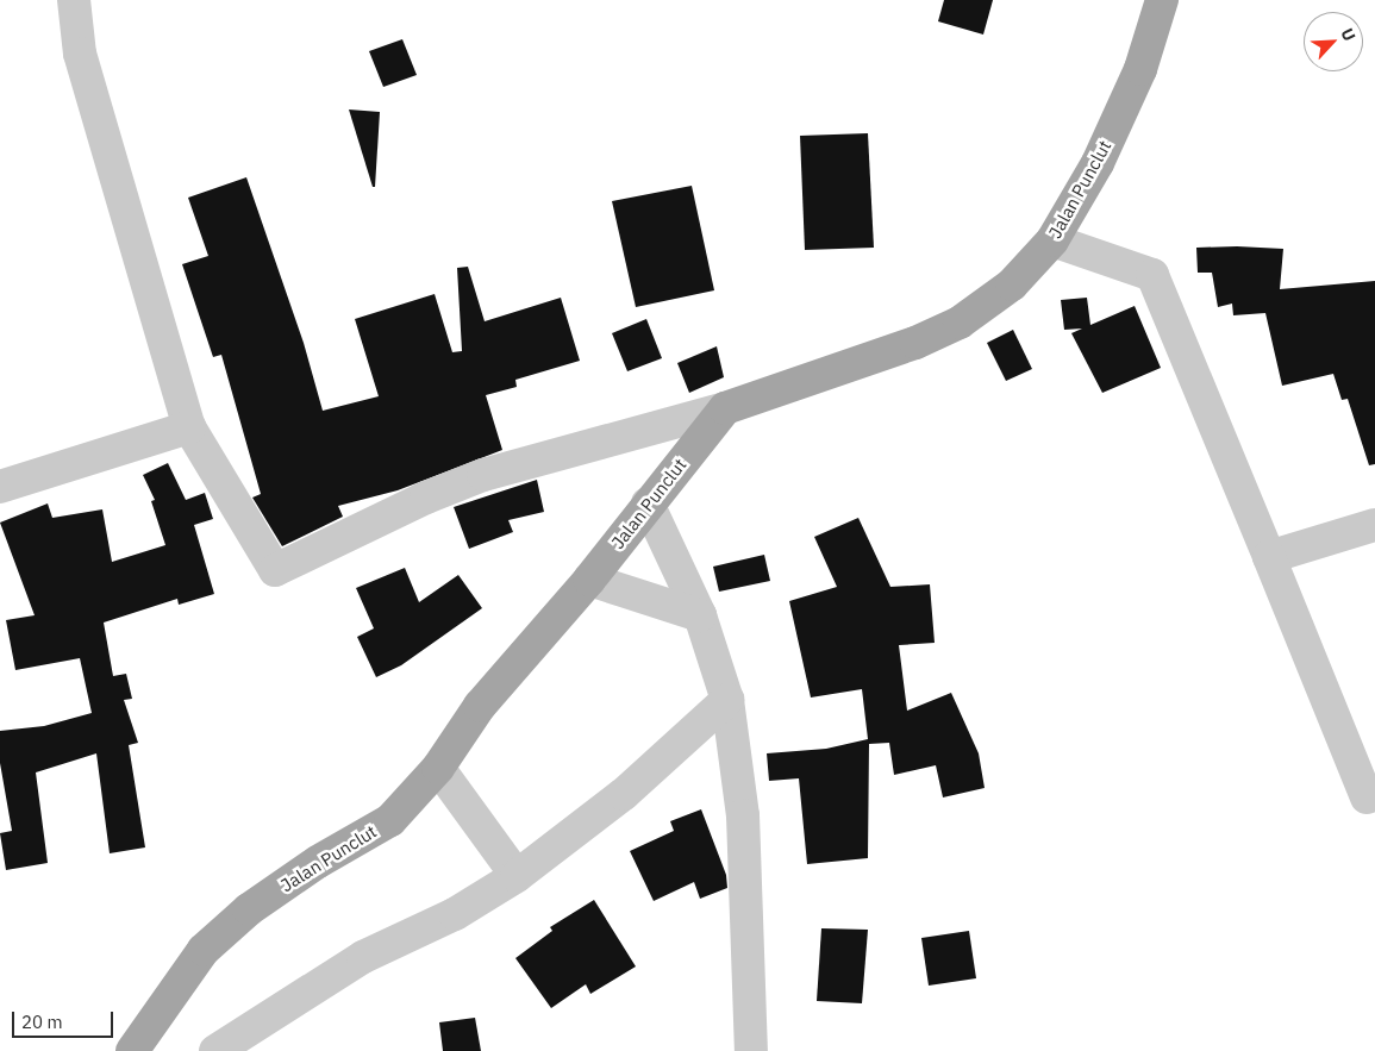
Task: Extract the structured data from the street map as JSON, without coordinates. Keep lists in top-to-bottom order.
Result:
{
  "streets": {
    "main road": ["Jalan Punclut"]
  },
  "scale_bar": "20 m",
  "north": "top right"
}
